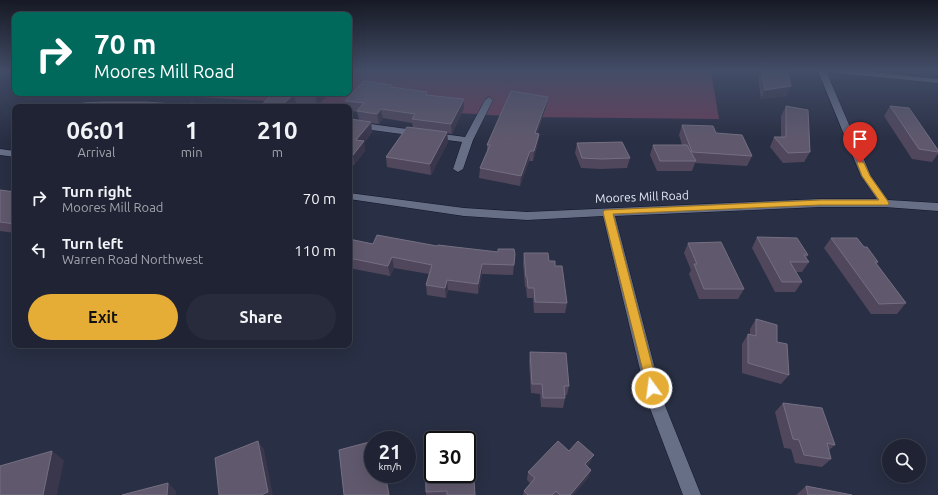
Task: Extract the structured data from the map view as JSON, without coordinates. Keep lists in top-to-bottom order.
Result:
{
  "streets": {
    "street": ["Moores Mill Road"]
  },
  "page": {
    "turn": ["70 m", "Moores Mill Road"],
    "eta": [
      "06:01",
      "Arrival",
      "1",
      "min",
      "210",
      "m"
    ],
    "list": [
      {
        "name": "Turn right",
        "note": "Moores Mill Road",
        "value": "70 m"
      },
      {
        "name": "Turn left",
        "note": "Warren Road Northwest",
        "value": "110 m"
      }
    ],
    "buttons": ["Exit", "Share"],
    "speed": "21 km/h",
    "limit": "30"
  }
}
